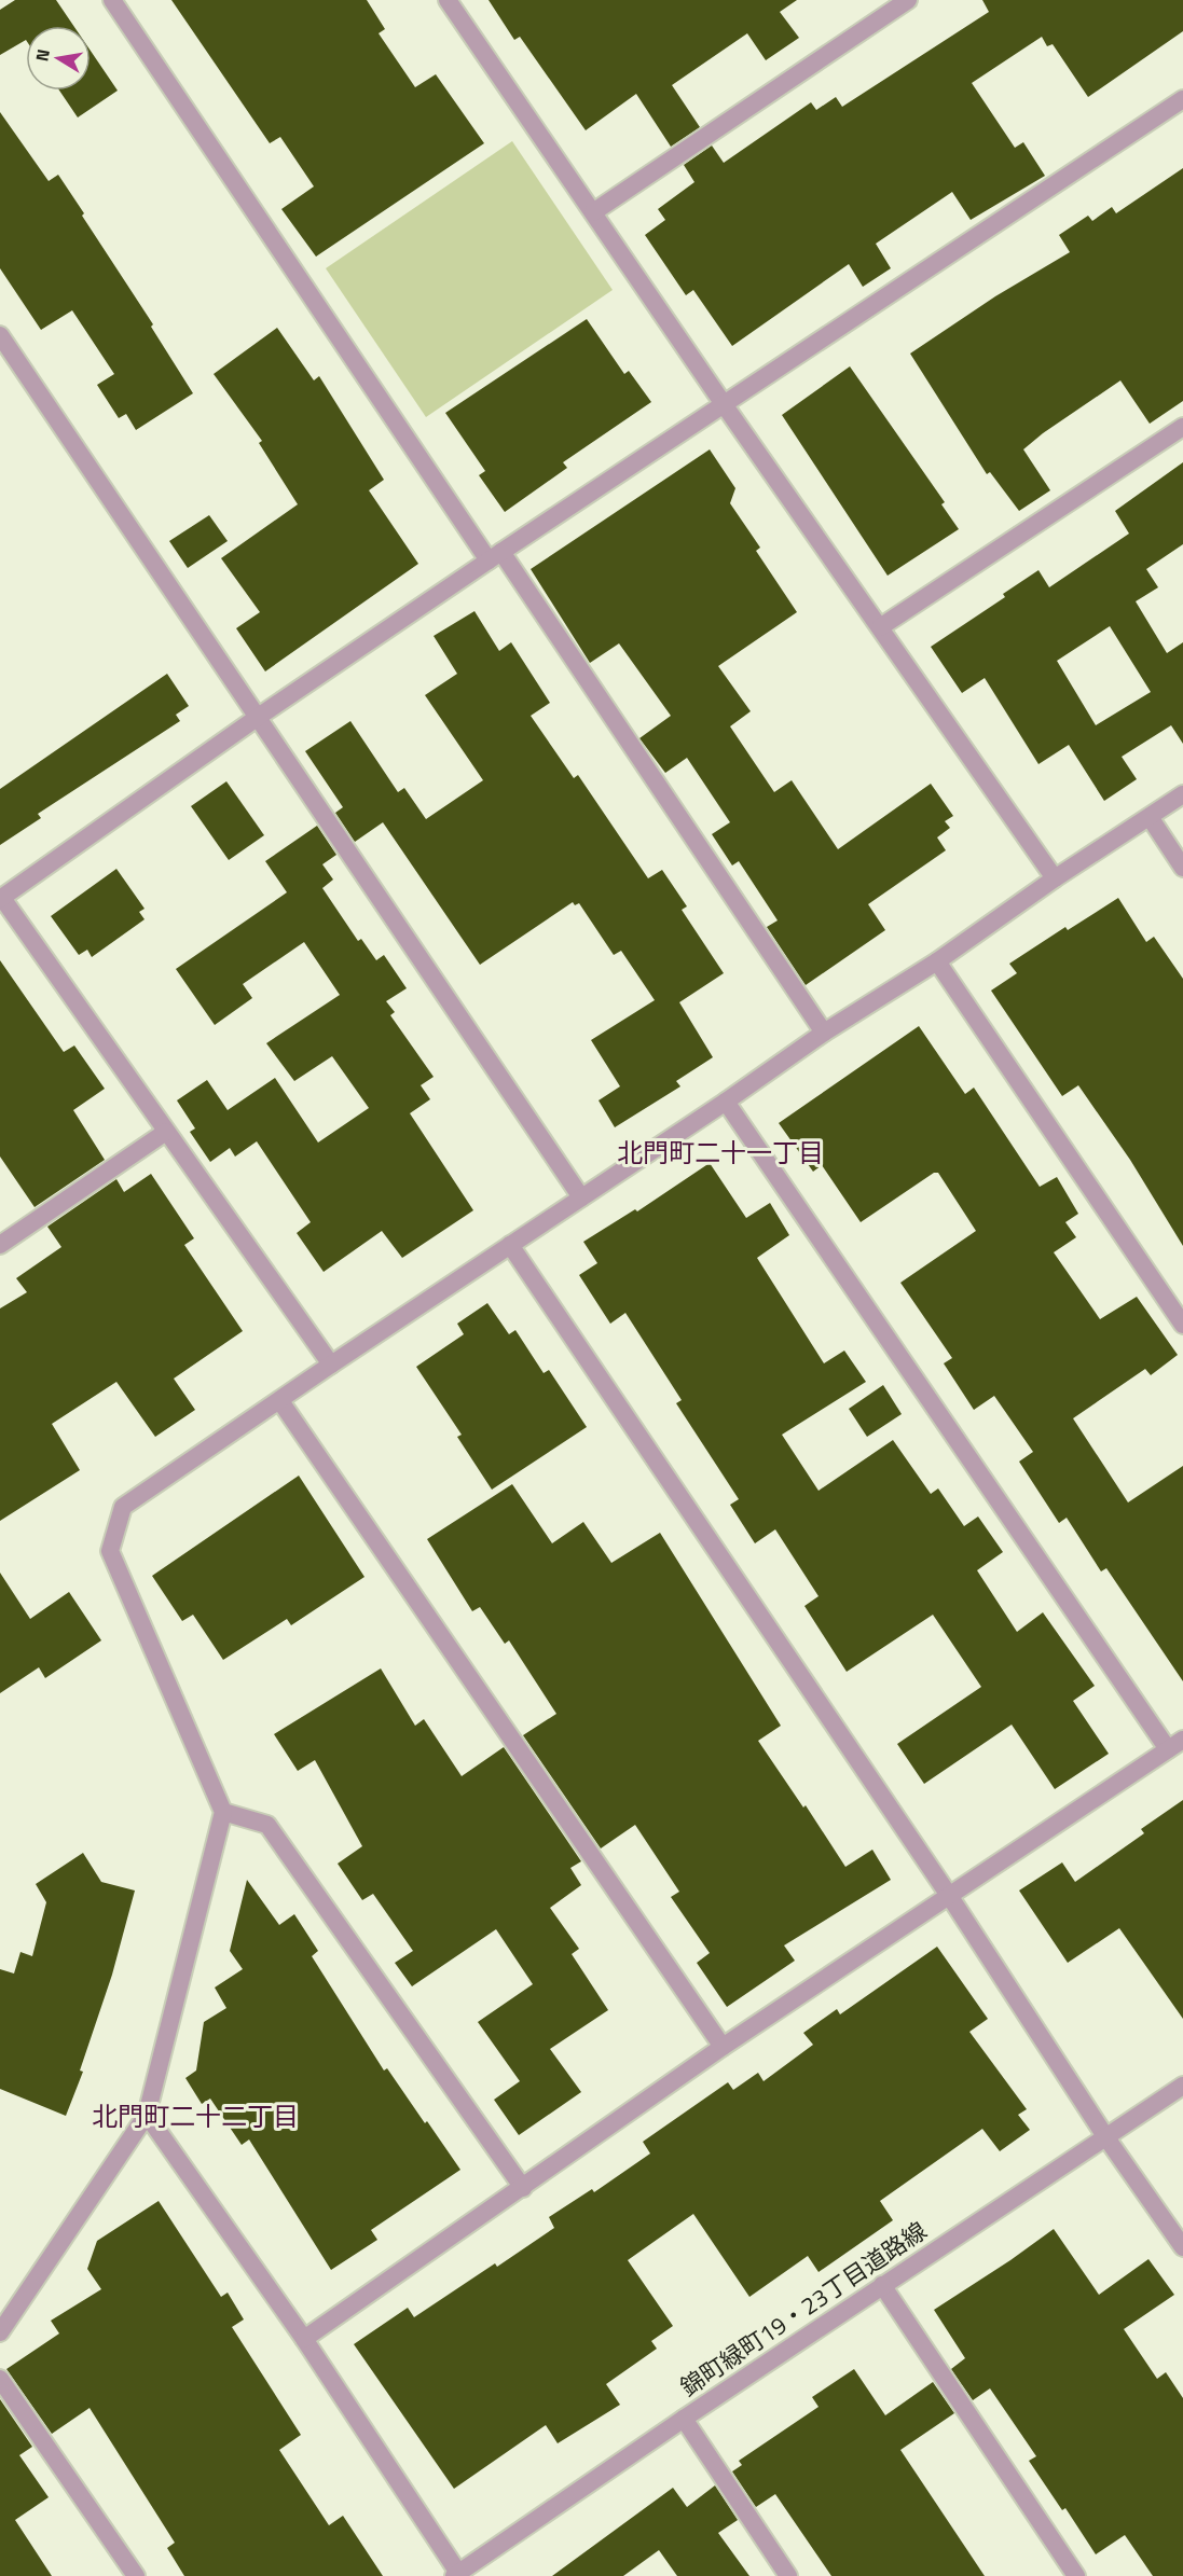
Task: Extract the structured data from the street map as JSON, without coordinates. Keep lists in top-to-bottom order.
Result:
{
  "streets": {
    "street": ["錦町緑町19・23丁目道路線"]
  },
  "districts": ["北門町二十一丁目", "北門町二十二丁目"],
  "north": "left"
}
